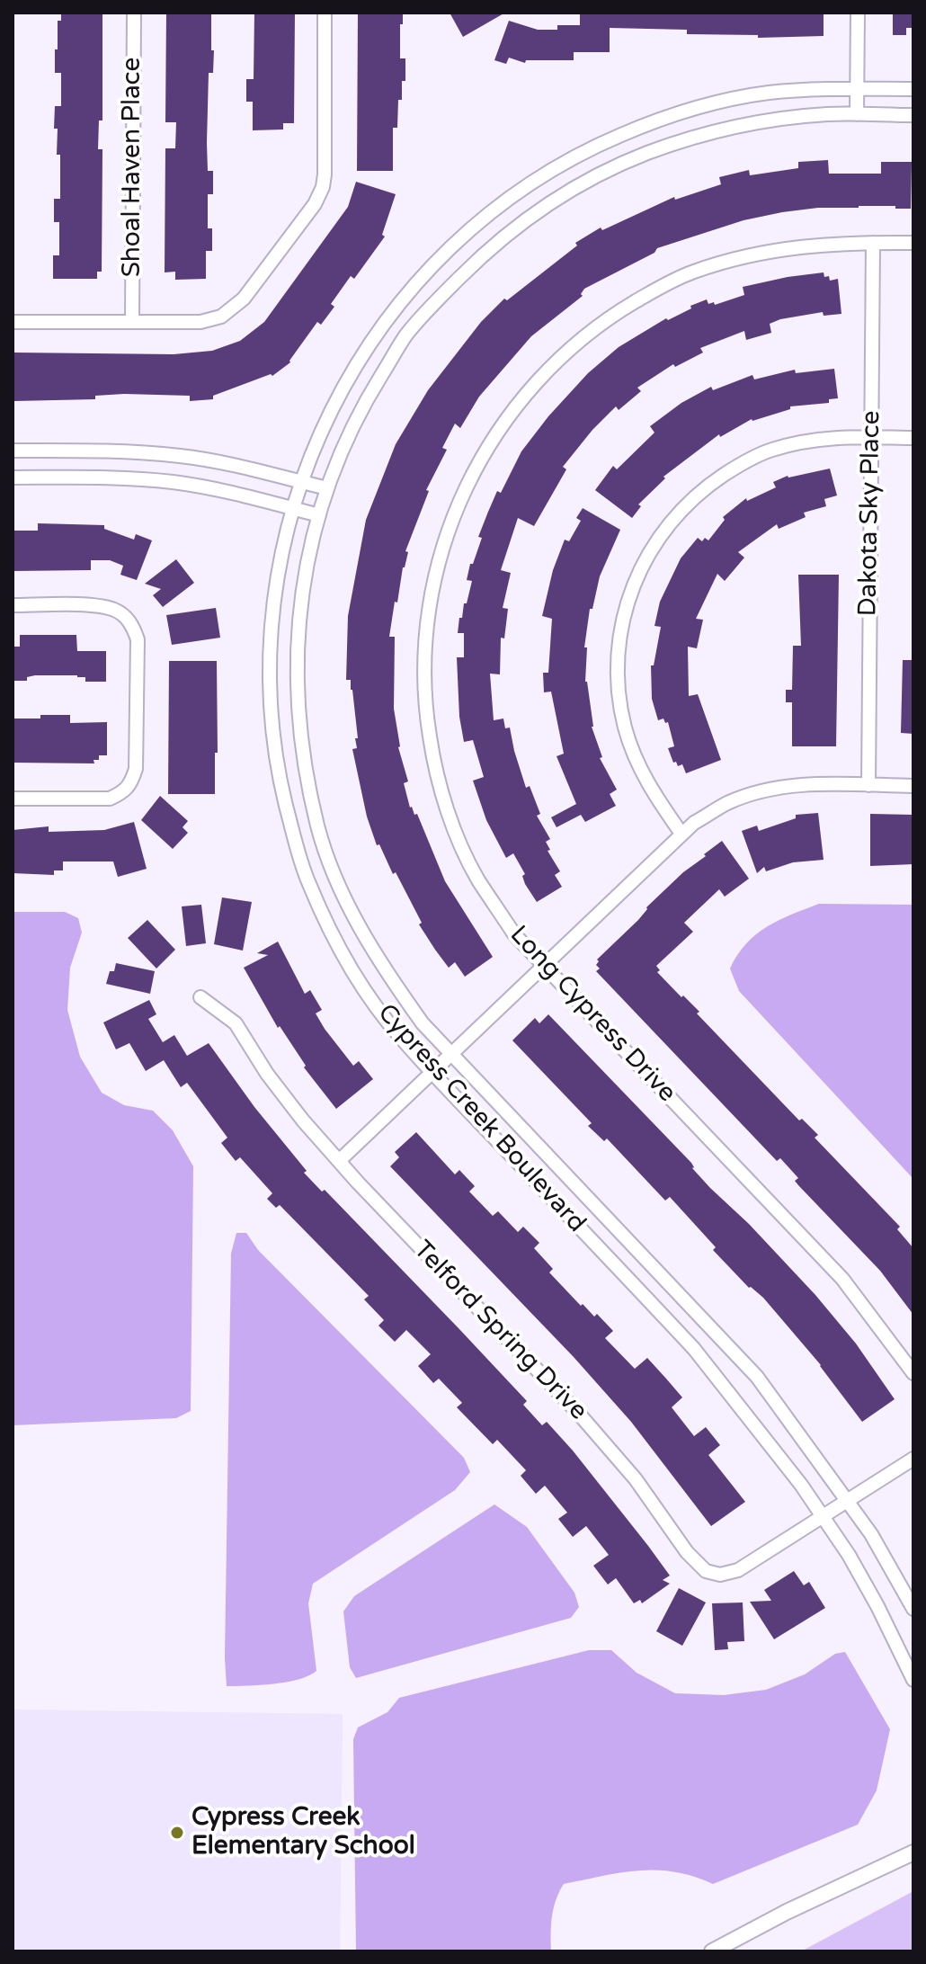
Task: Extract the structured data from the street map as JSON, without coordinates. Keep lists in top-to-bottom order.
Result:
{
  "streets": {
    "street": [
      "Shoal Haven Place",
      "Dakota Sky Place",
      "Long Cypress Drive",
      "Cypress Creek Boulevard",
      "Telford Spring Drive"
    ]
  },
  "crossings": [
    ["Dakota Sky Place", "Long Cypress Drive"],
    ["Cypress Creek Boulevard", "Telford Spring Drive"]
  ],
  "places": ["Cypress Creek Elementary School"]
}
